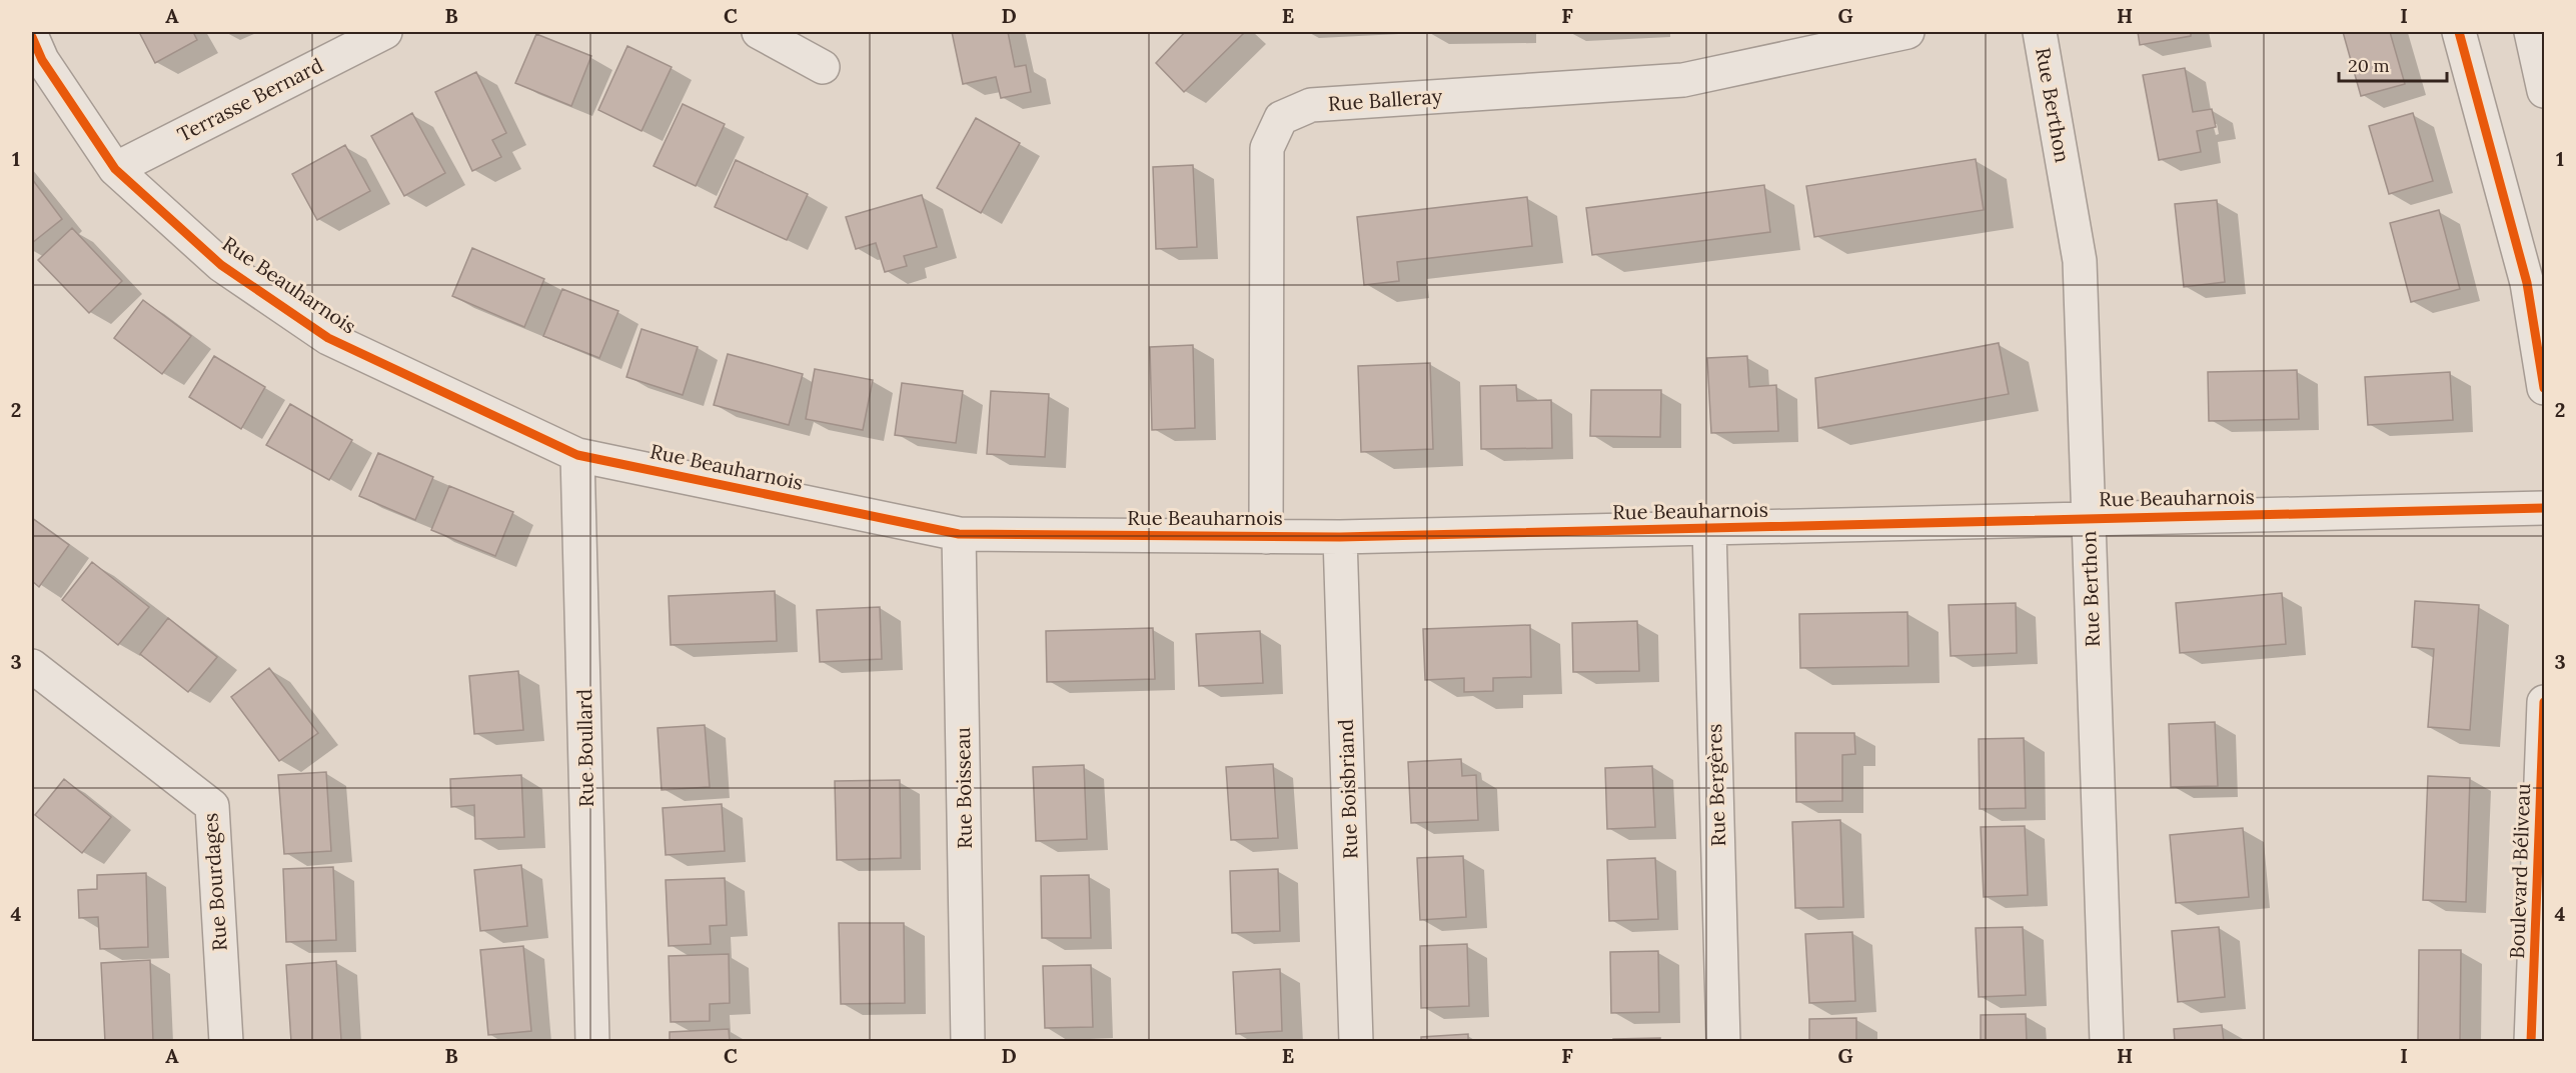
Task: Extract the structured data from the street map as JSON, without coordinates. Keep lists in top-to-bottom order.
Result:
{
  "streets": {
    "street": [
      "Terrasse Bernard",
      "Rue Balleray",
      "Rue Berthon",
      "Rue Beauharnois",
      "Rue Boullard",
      "Rue Bergères",
      "Rue Boisseau",
      "Rue Boisbriand",
      "Boulevard Béliveau",
      "Rue Bourdages"
    ]
  },
  "crossings": [
    ["Terrasse Bernard", "Rue Beauharnois"],
    ["Rue Balleray", "Rue Beauharnois"],
    ["Rue Berthon", "Rue Beauharnois"],
    ["Rue Beauharnois", "Rue Boullard"],
    ["Rue Beauharnois", "Rue Bergères"],
    ["Rue Beauharnois", "Rue Boisseau"],
    ["Rue Beauharnois", "Rue Boisbriand"]
  ],
  "scale_bar": "20 m",
  "grid": {
    "columns": [
      "A",
      "B",
      "C",
      "D",
      "E",
      "F",
      "G",
      "H",
      "I"
    ],
    "rows": [
      "1",
      "2",
      "3",
      "4"
    ]
  }
}
